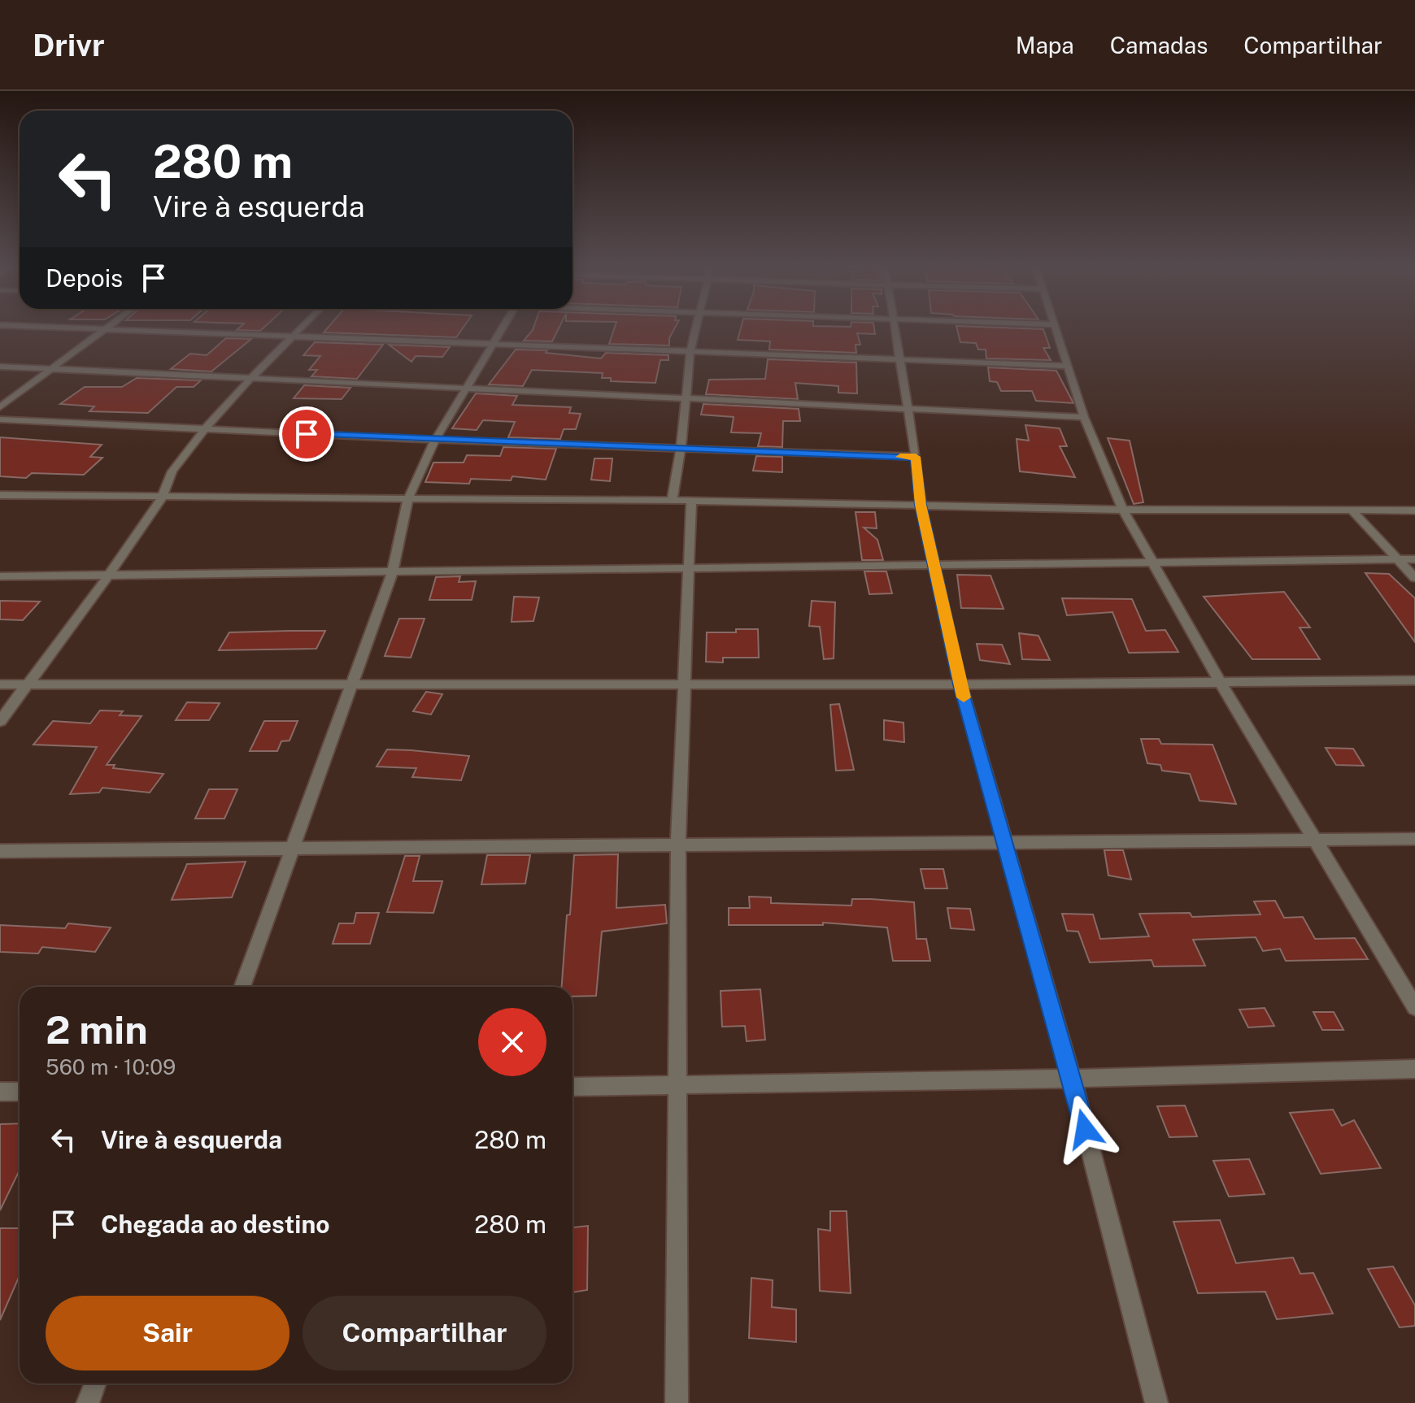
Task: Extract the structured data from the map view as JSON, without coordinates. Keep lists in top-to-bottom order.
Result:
{
  "page": {
    "header": "Drivr",
    "nav": ["Mapa", "Camadas", "Compartilhar"],
    "turn": ["280 m", "Vire à esquerda"],
    "then": "Depois",
    "heading": ["2 min", "560 m · 10:09"],
    "list": [
      {
        "name": "Vire à esquerda",
        "value": "280 m"
      },
      {
        "name": "Chegada ao destino",
        "value": "280 m"
      }
    ],
    "buttons": ["Sair", "Compartilhar"]
  }
}
